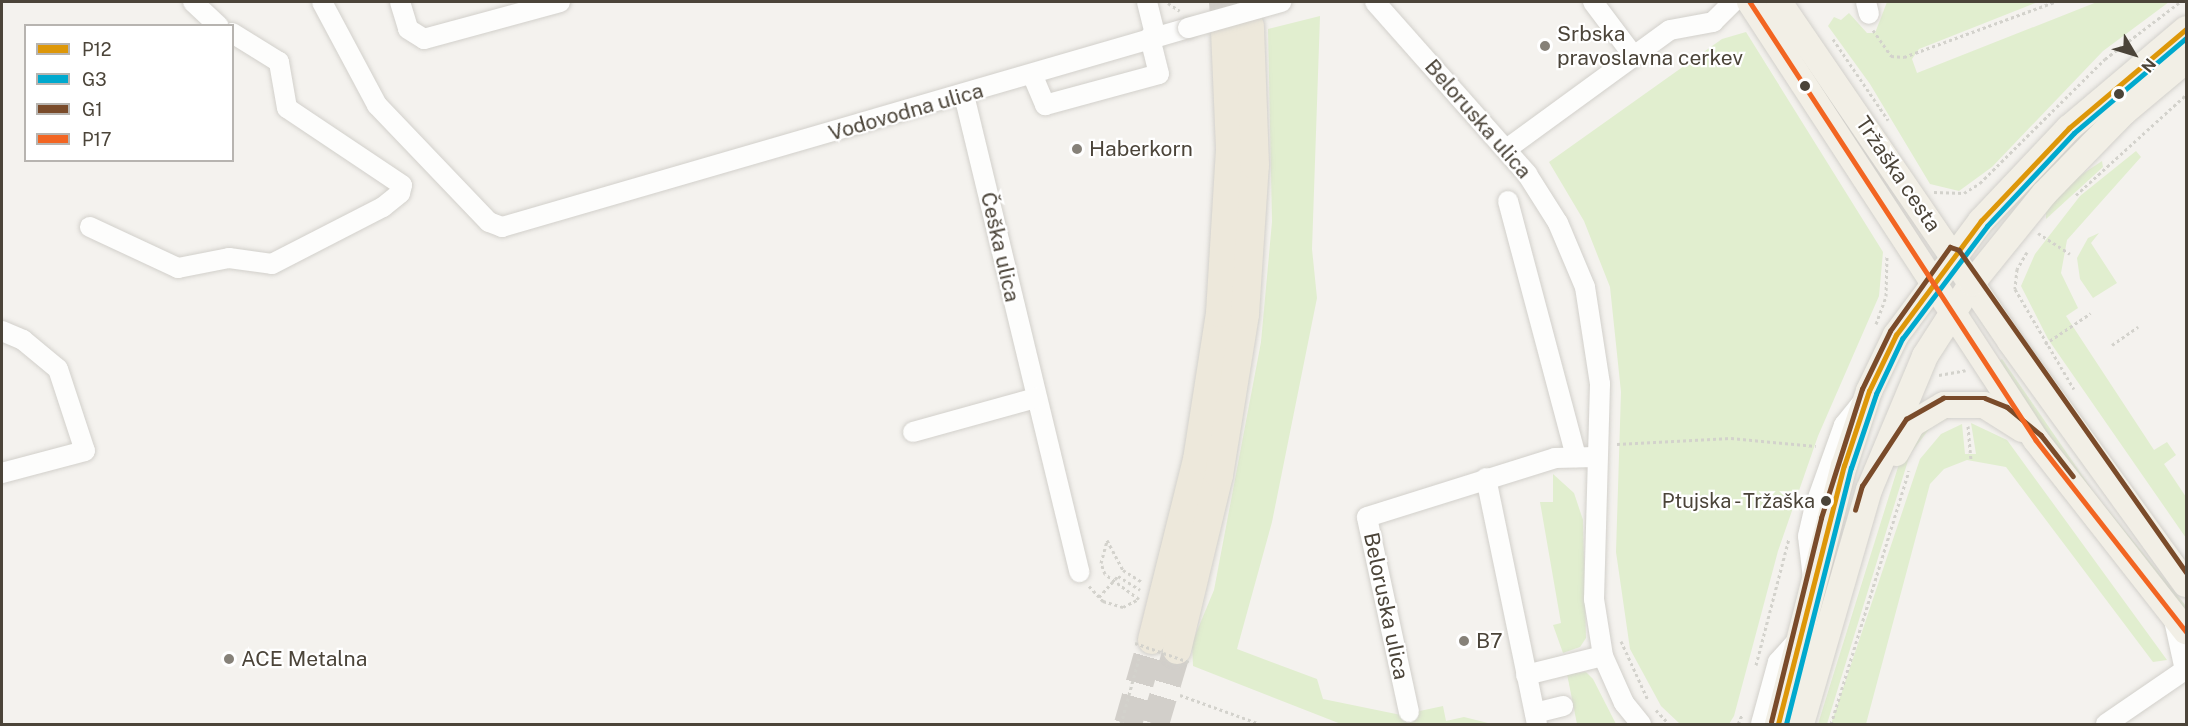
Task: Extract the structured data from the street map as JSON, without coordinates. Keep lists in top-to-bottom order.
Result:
{
  "streets": {
    "main road": ["Tržaška cesta"],
    "street": ["Vodovodna ulica", "Beloruska ulica", "Češka ulica"]
  },
  "crossings": [
    ["Vodovodna ulica", "Češka ulica"]
  ],
  "places": [
    "Srbska pravoslavna cerkev",
    "Haberkorn",
    "Ptujska - Tržaška",
    "B7",
    "ACE Metalna"
  ],
  "lines": [
    "transit line P17",
    "transit line P12",
    "transit line G3",
    "transit line G1"
  ],
  "legend": [
    "P12",
    "G3",
    "G1",
    "P17"
  ],
  "north": "bottom right"
}
